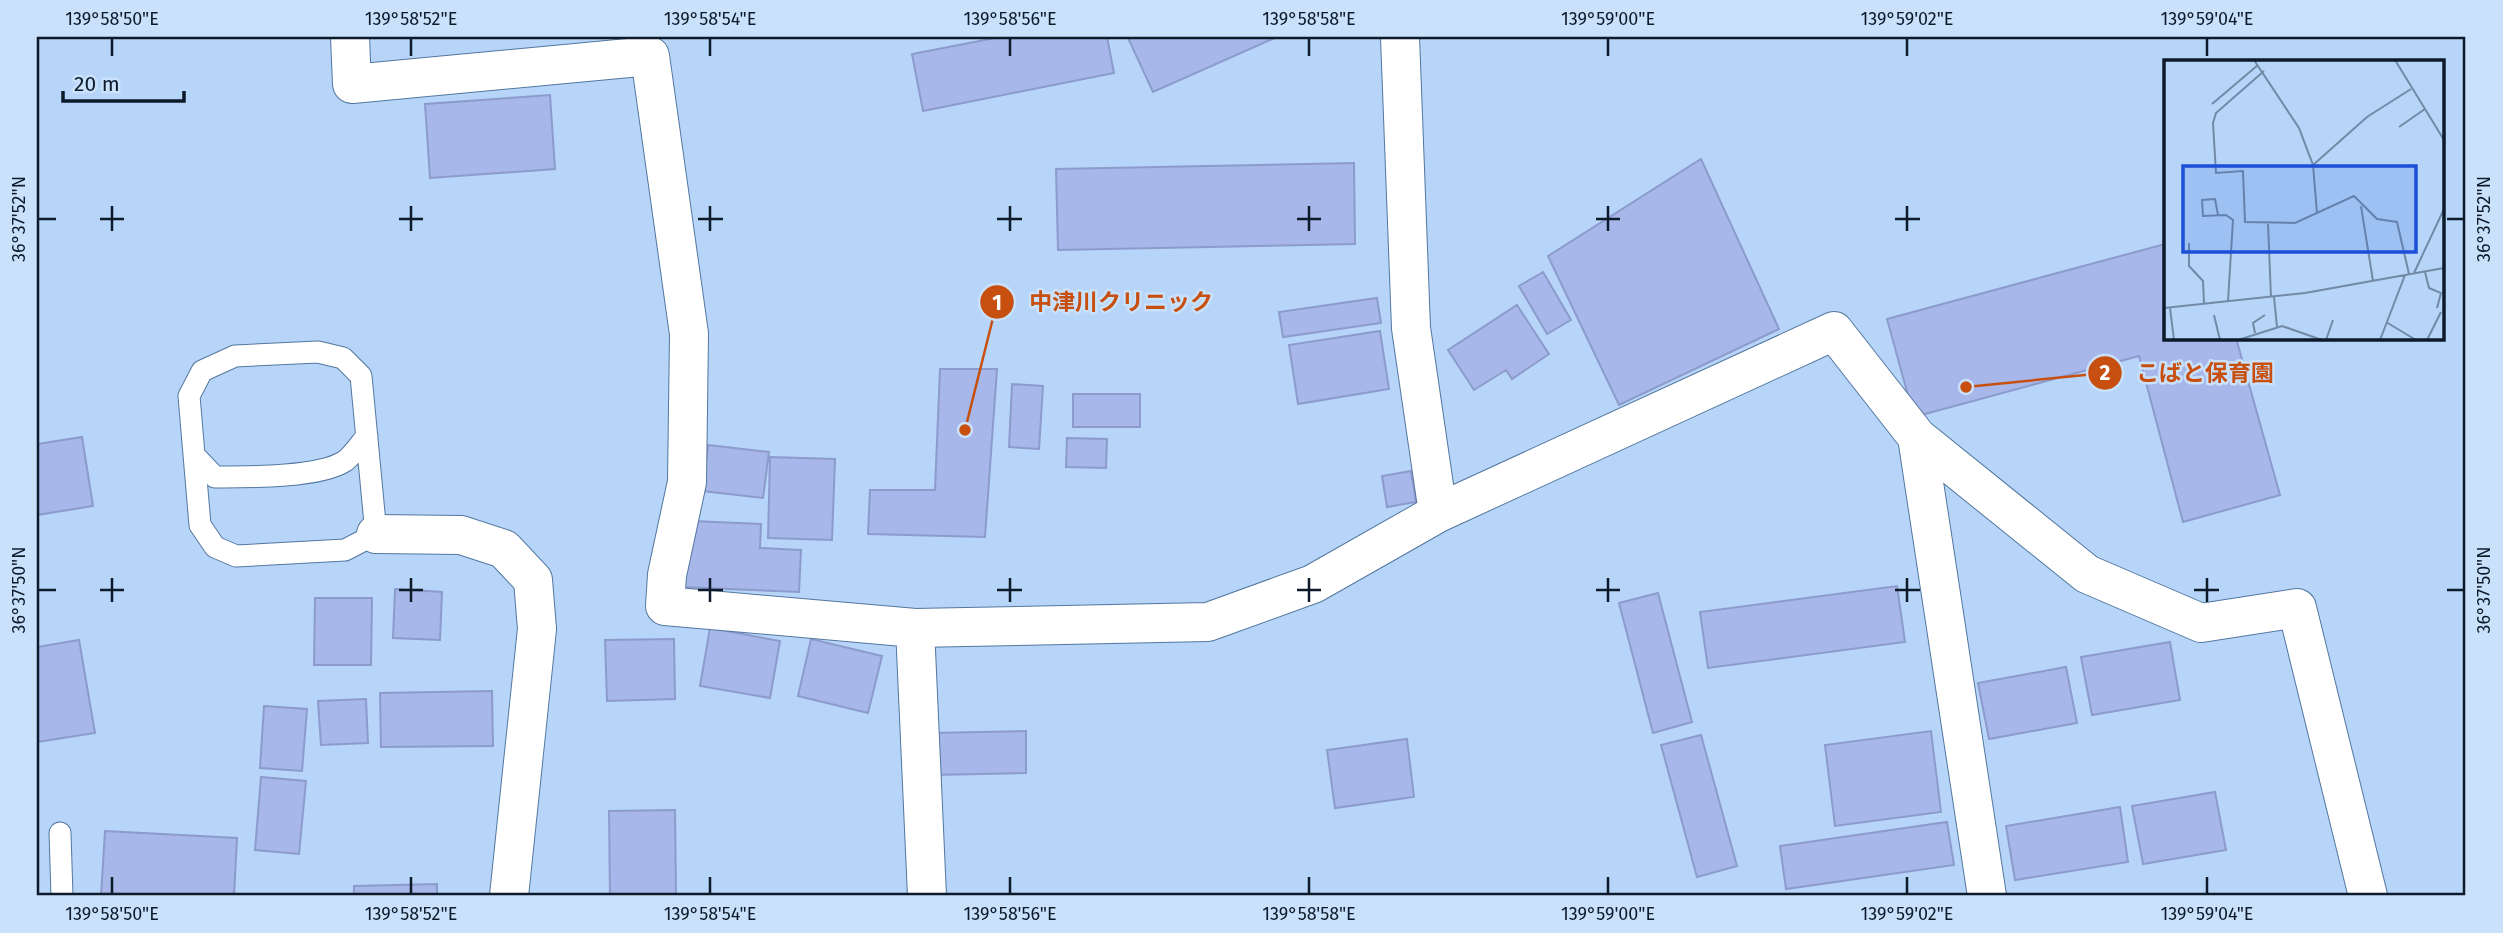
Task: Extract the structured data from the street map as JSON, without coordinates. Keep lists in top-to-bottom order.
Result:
{
  "places": ["こばと保育園", "中津川クリニック"],
  "scale_bar": "20 m",
  "coordinates": [
    "139°58'50\"E",
    "139°58'52\"E",
    "139°58'54\"E",
    "139°58'56\"E",
    "139°58'58\"E",
    "139°59'00\"E",
    "139°59'02\"E",
    "139°59'04\"E",
    "36°37'52\"N",
    "36°37'50\"N"
  ]
}
